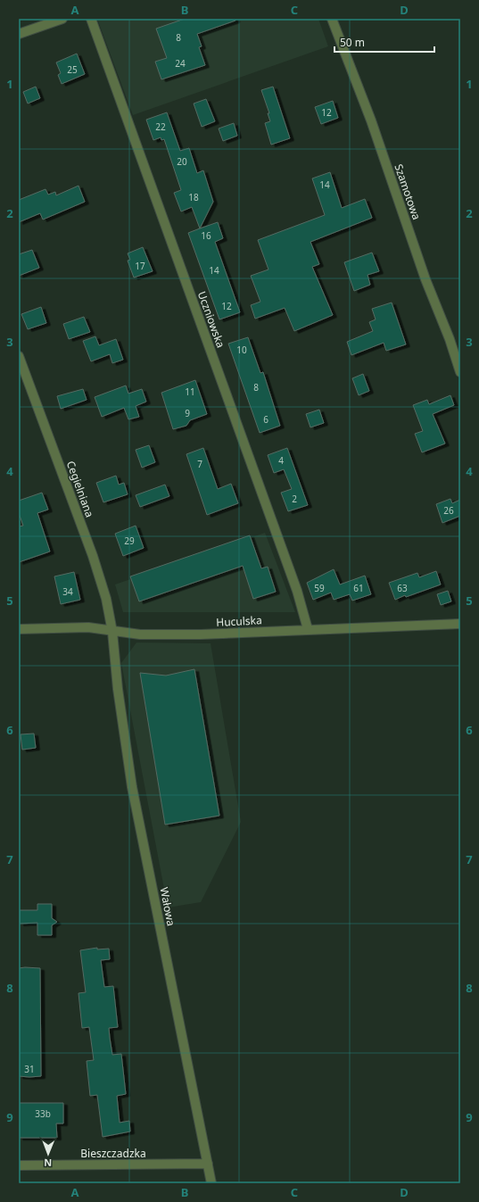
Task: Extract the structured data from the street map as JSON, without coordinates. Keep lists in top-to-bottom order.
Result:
{
  "streets": {
    "street": [
      "Szamotowa",
      "Uczniowska",
      "Cegielniana",
      "Huculska",
      "Wałowa",
      "Bieszczadzka"
    ]
  },
  "crossings": [
    ["Uczniowska", "Huculska"],
    ["Cegielniana", "Huculska"],
    ["Cegielniana", "Wałowa"],
    ["Huculska", "Wałowa"],
    ["Wałowa", "Bieszczadzka"]
  ],
  "house_numbers": [
    "8",
    "24",
    "25",
    "12",
    "22",
    "20",
    "14",
    "18",
    "16",
    "17",
    "14",
    "12",
    "10",
    "8",
    "11",
    "9",
    "6",
    "4",
    "7",
    "2",
    "26",
    "29",
    "59",
    "61",
    "63",
    "34",
    "31",
    "33b"
  ],
  "scale_bar": "50 m",
  "north": "bottom",
  "grid": {
    "columns": [
      "A",
      "B",
      "C",
      "D"
    ],
    "rows": [
      "1",
      "2",
      "3",
      "4",
      "5",
      "6",
      "7",
      "8",
      "9"
    ]
  }
}
